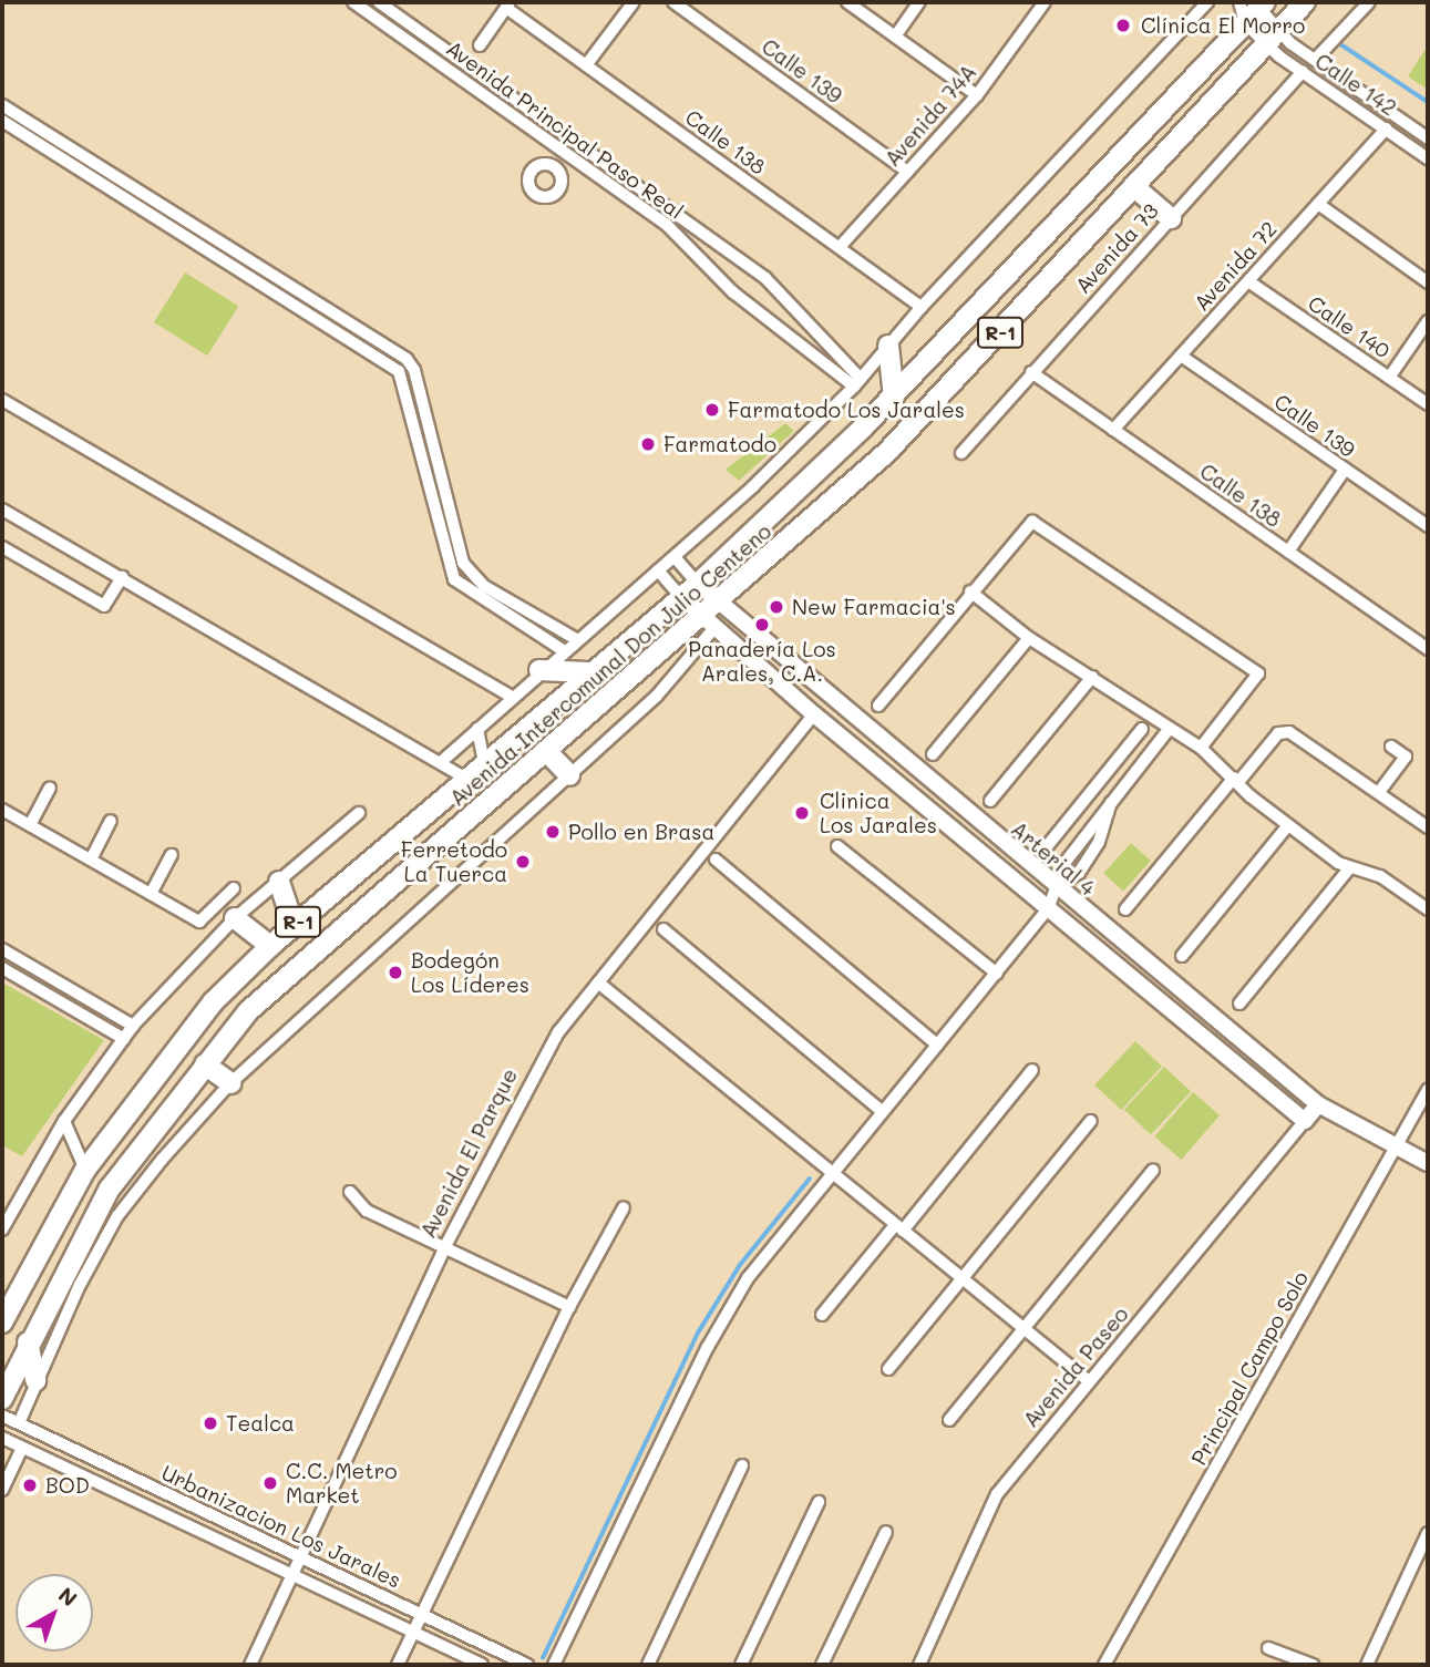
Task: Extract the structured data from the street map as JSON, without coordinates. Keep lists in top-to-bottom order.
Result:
{
  "streets": {
    "main road": ["R-1", "Avenida Intercomunal Don Julio Centeno"],
    "street": [
      "Calle 139",
      "Calle 142",
      "Avenida 74A",
      "Avenida Principal Paso Real",
      "Calle 138",
      "Avenida 73",
      "Avenida 72",
      "Calle 140",
      "Arterial 4",
      "Avenida El Parque",
      "Avenida Paseo",
      "Principal Campo Solo",
      "Urbanizacion Los Jarales"
    ]
  },
  "crossings": [
    ["Calle 139", "Avenida 74A"],
    ["Calle 139", "Avenida 72"],
    ["Calle 142", "Avenida 73"],
    ["Calle 142", "Avenida 72"],
    ["Calle 142", "Avenida Intercomunal Don Julio Centeno"],
    ["Avenida 74A", "Calle 138"],
    ["Avenida Principal Paso Real", "Avenida Intercomunal Don Julio Centeno"],
    ["Calle 138", "Avenida 73"],
    ["Calle 138", "Avenida 72"],
    ["Calle 138", "Avenida Intercomunal Don Julio Centeno"],
    ["Avenida 72", "Calle 140"],
    ["Avenida Intercomunal Don Julio Centeno", "Arterial 4"],
    ["Avenida Intercomunal Don Julio Centeno", "Urbanizacion Los Jarales"],
    ["Arterial 4", "Avenida El Parque"],
    ["Arterial 4", "Avenida Paseo"],
    ["Arterial 4", "Principal Campo Solo"],
    ["Avenida El Parque", "Urbanizacion Los Jarales"]
  ],
  "places": [
    "Clínica El Morro",
    "Farmatodo Los Jarales",
    "Farmatodo",
    "New Farmacia's",
    "Panadería Los Arales, C.A.",
    "Clinica Los Jarales",
    "Pollo en Brasa",
    "Ferretodo La Tuerca",
    "Bodegón Los Líderes",
    "Tealca",
    "C.C. Metro Market",
    "BOD"
  ],
  "north": "top right"
}
